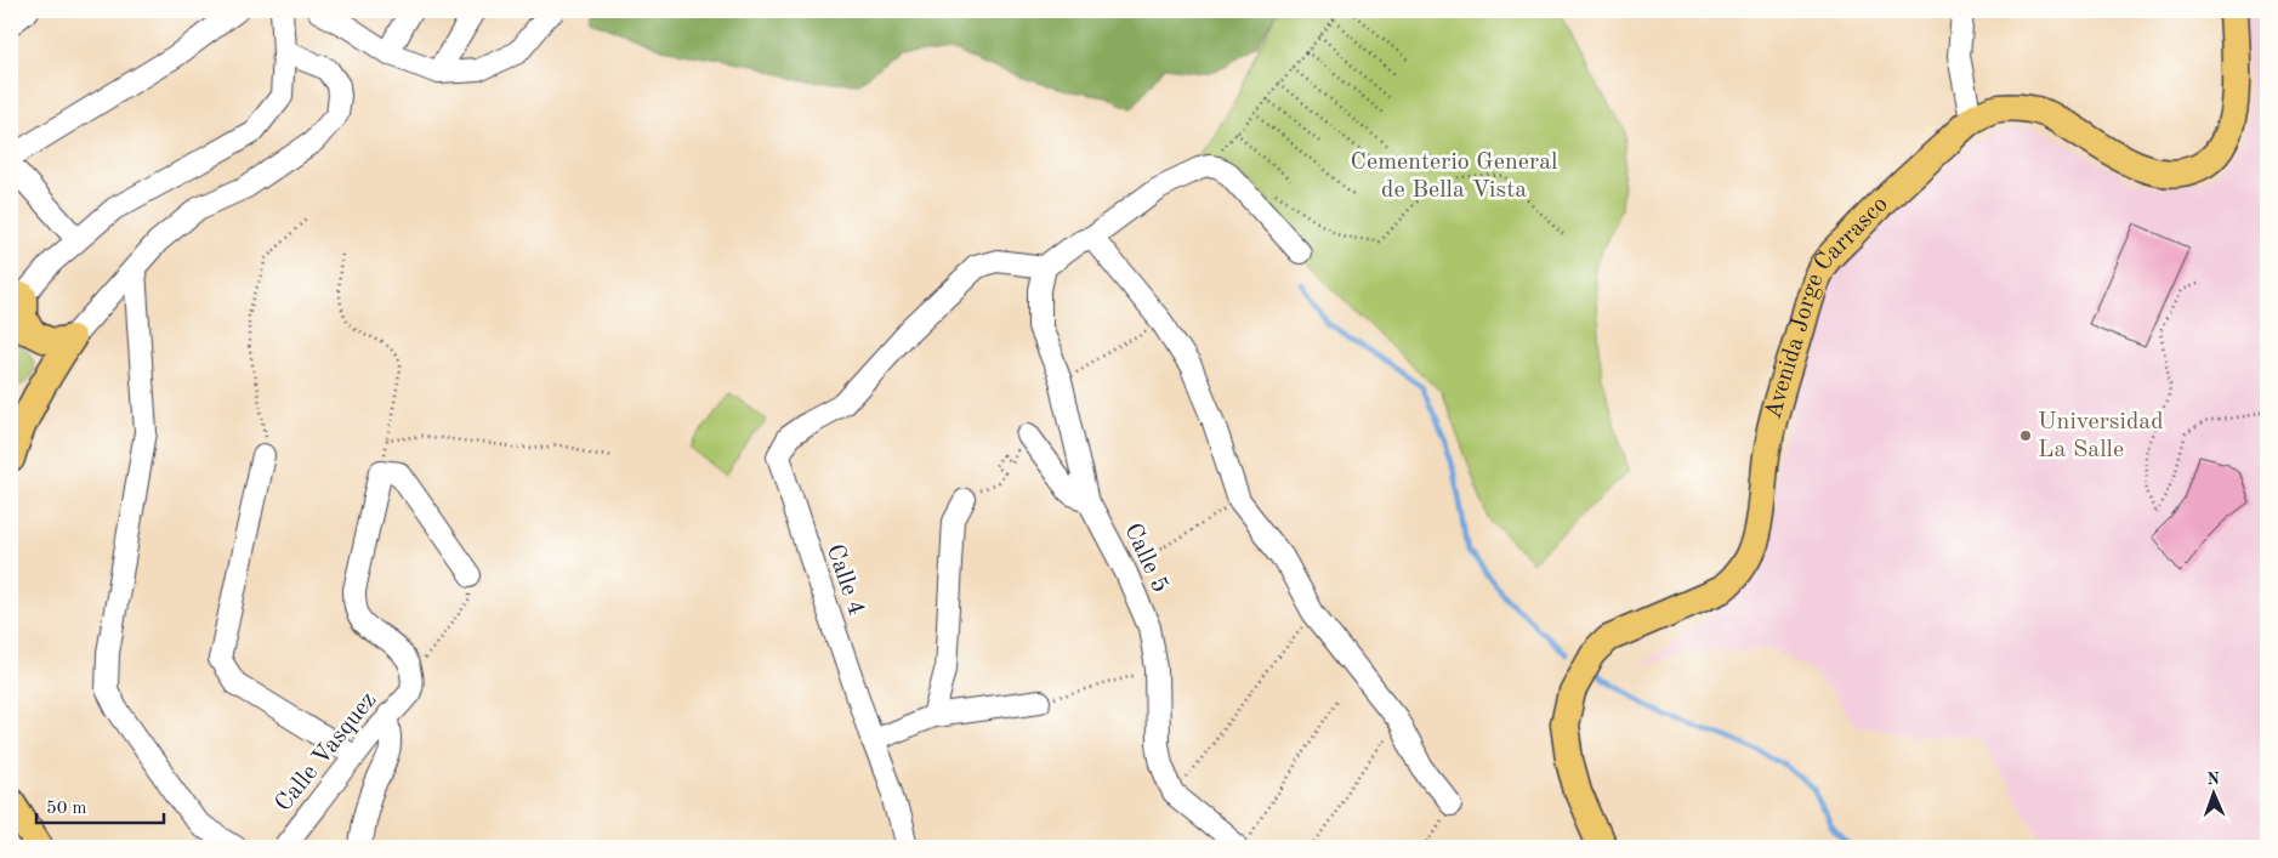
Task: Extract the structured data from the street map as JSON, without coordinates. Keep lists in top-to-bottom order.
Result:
{
  "streets": {
    "main road": ["Avenida Jorge Carrasco"],
    "street": ["Calle 5", "Calle 4", "Calle Vasquez"]
  },
  "crossings": [
    ["Calle 5", "Calle 4"]
  ],
  "parks": ["Cementerio General de Bella Vista"],
  "places": ["Universidad La Salle"],
  "scale_bar": "50 m",
  "north": "top"
}
